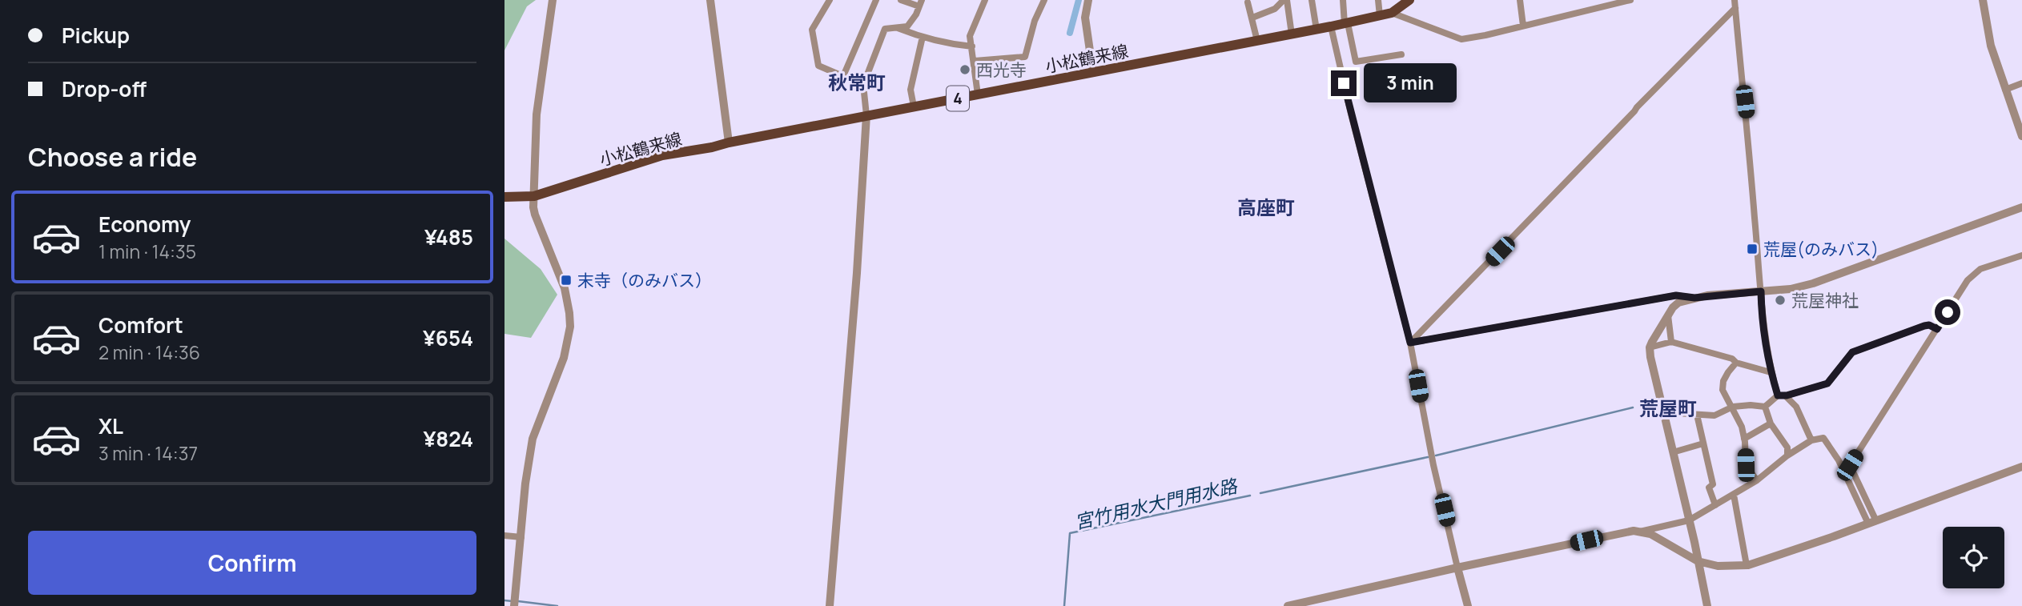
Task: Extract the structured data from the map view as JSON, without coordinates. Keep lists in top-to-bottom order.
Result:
{
  "streets": {
    "main road": ["小松鶴来線", "4"]
  },
  "districts": ["秋常町", "高座町", "荒屋町"],
  "water": ["宮竹用水大門用水路"],
  "places": {
    "other": ["西光寺", "荒屋神社"],
    "transit": ["荒屋(のみバス)", "末寺（のみバス）"]
  },
  "page": {
    "banner": ["Pickup", "Drop-off"],
    "bubble": "3 min",
    "heading": "Choose a ride",
    "list": [
      {
        "name": "Economy",
        "note": "1 min · 14:35",
        "value": "¥485"
      },
      {
        "name": "Comfort",
        "note": "2 min · 14:36",
        "value": "¥654"
      },
      {
        "name": "XL",
        "note": "3 min · 14:37",
        "value": "¥824"
      }
    ],
    "buttons": "Confirm"
  }
}
